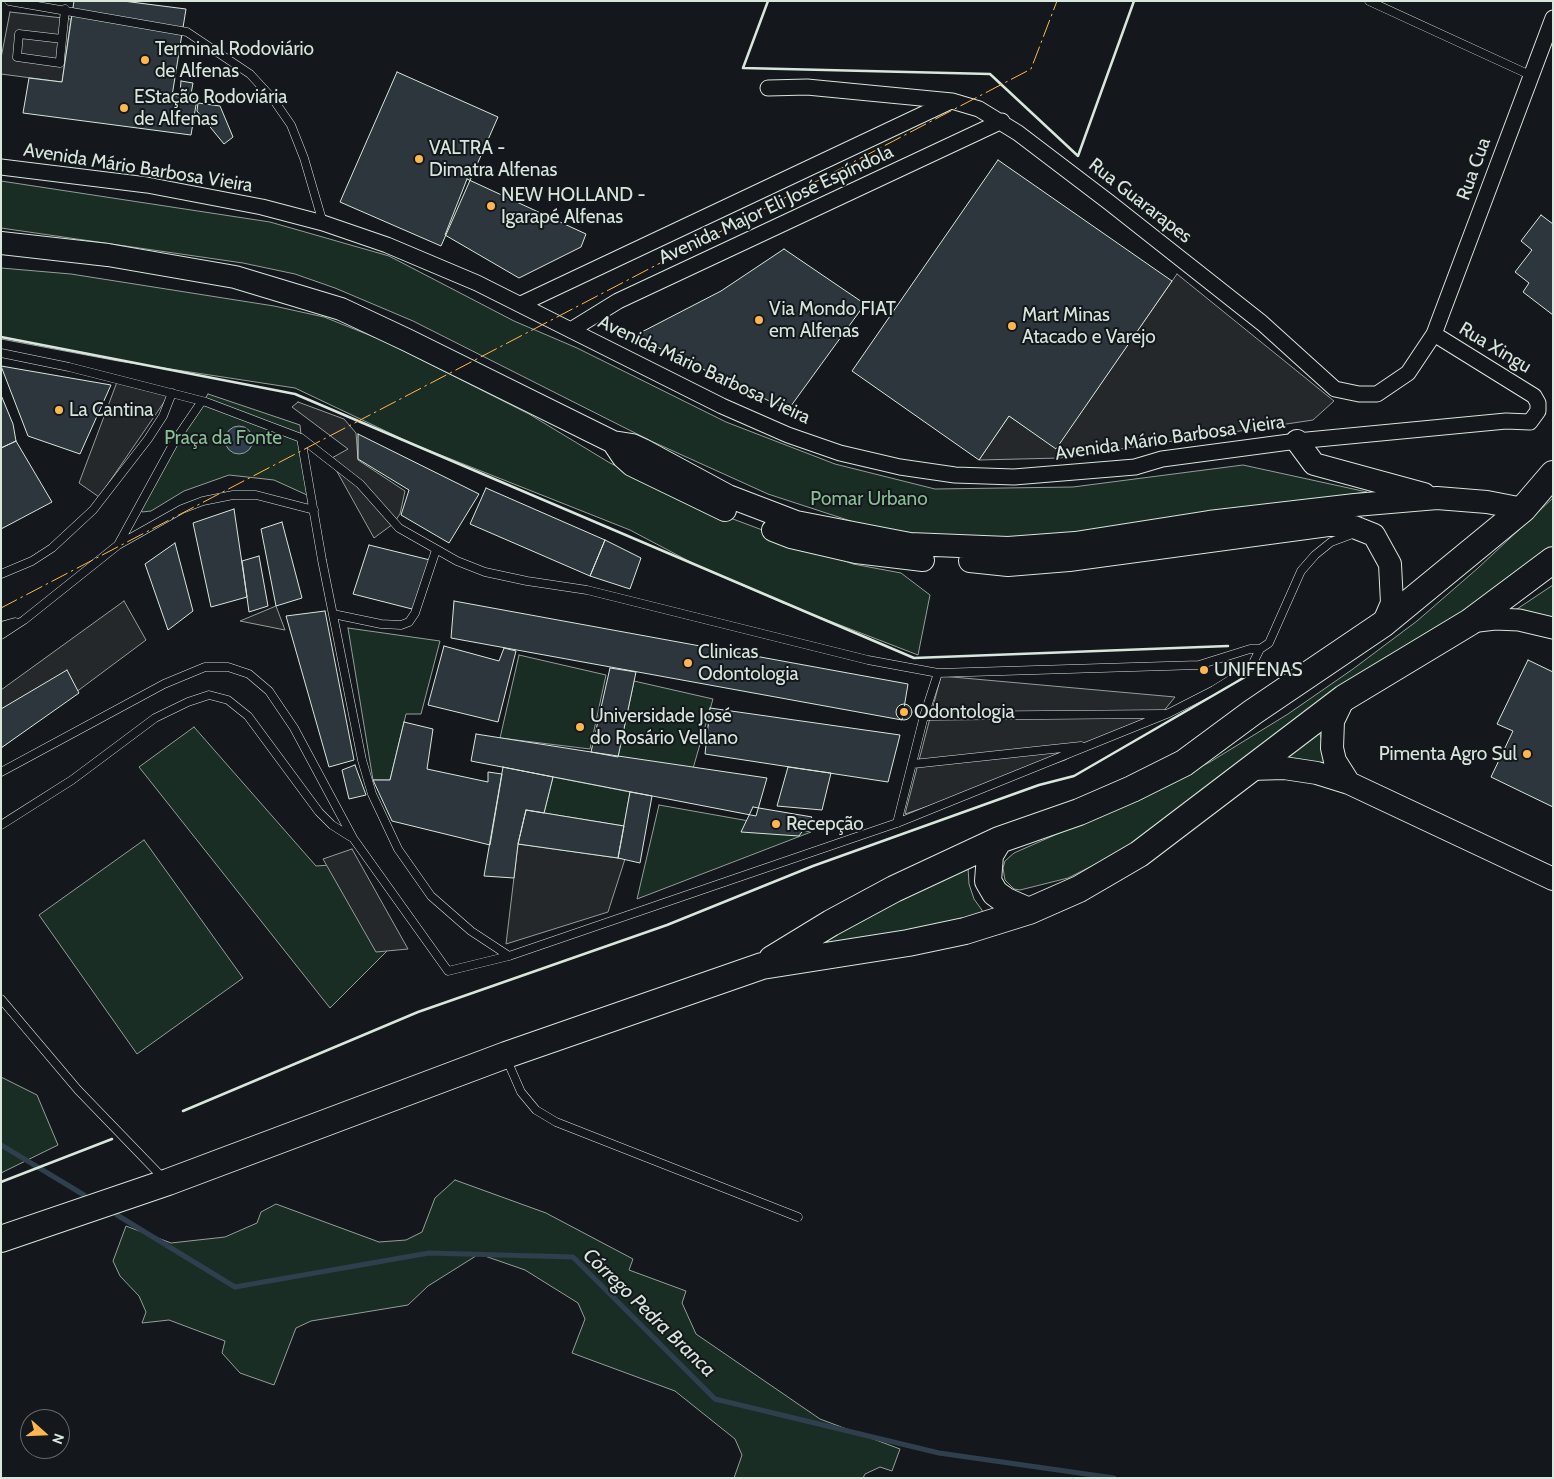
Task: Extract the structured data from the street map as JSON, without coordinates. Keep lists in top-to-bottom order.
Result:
{
  "streets": {
    "street": [
      "Avenida Mário Barbosa Vieira",
      "Rua Cua",
      "Rua Guararapes",
      "Avenida Major Eli José Espíndola",
      "Rua Xingu"
    ]
  },
  "crossings": [
    ["Avenida Mário Barbosa Vieira", "Avenida Major Eli José Espíndola"],
    ["Avenida Mário Barbosa Vieira", "Rua Xingu"],
    ["Rua Cua", "Rua Guararapes"],
    ["Rua Cua", "Rua Xingu"],
    ["Rua Guararapes", "Avenida Major Eli José Espíndola"],
    ["Rua Guararapes", "Rua Xingu"]
  ],
  "water": ["Córrego Pedra Branca"],
  "parks": ["Praça da Fonte", "Pomar Urbano"],
  "places": [
    "Terminal Rodoviário de Alfenas",
    "EStação Rodoviária de Alfenas",
    "VALTRA - Dimatra Alfenas",
    "NEW HOLLAND - Igarapé Alfenas",
    "Via Mondo FIAT em Alfenas",
    "Mart Minas Atacado e Varejo",
    "La Cantina",
    "Clinicas Odontologia",
    "UNIFENAS",
    "Odontologia",
    "Universidade José do Rosário Vellano",
    "Pimenta Agro Sul",
    "Recepção"
  ],
  "north": "right"
}
